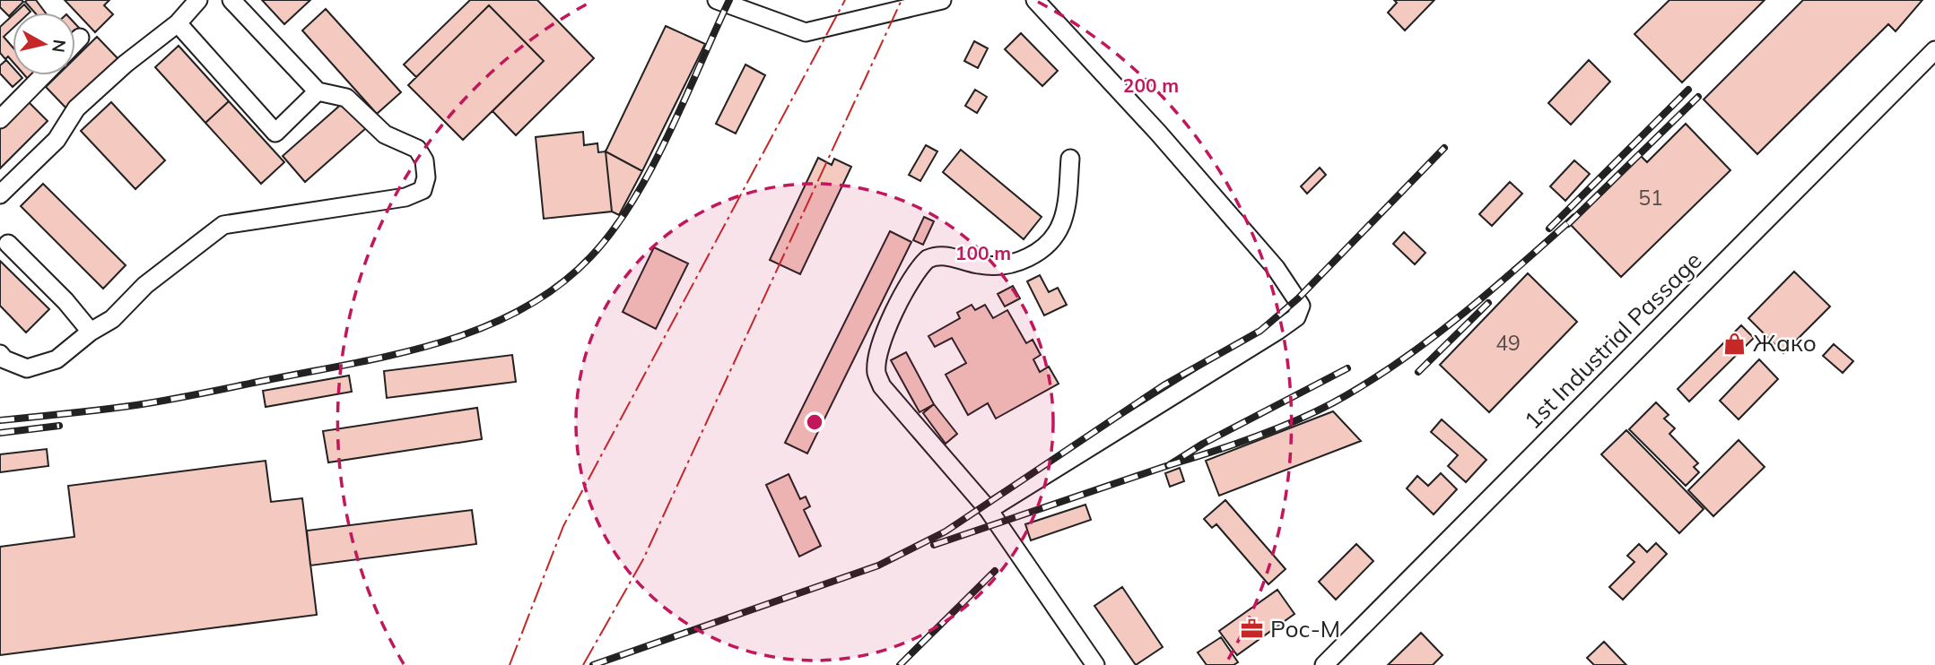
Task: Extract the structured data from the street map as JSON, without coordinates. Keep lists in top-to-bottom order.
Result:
{
  "streets": {
    "street": ["1st Industrial Passage"]
  },
  "places": {
    "shop": ["Жако"],
    "office": ["Рос-М"]
  },
  "house_numbers": ["51", "49"],
  "north": "right",
  "rings": ["200 m", "100 m"]
}
